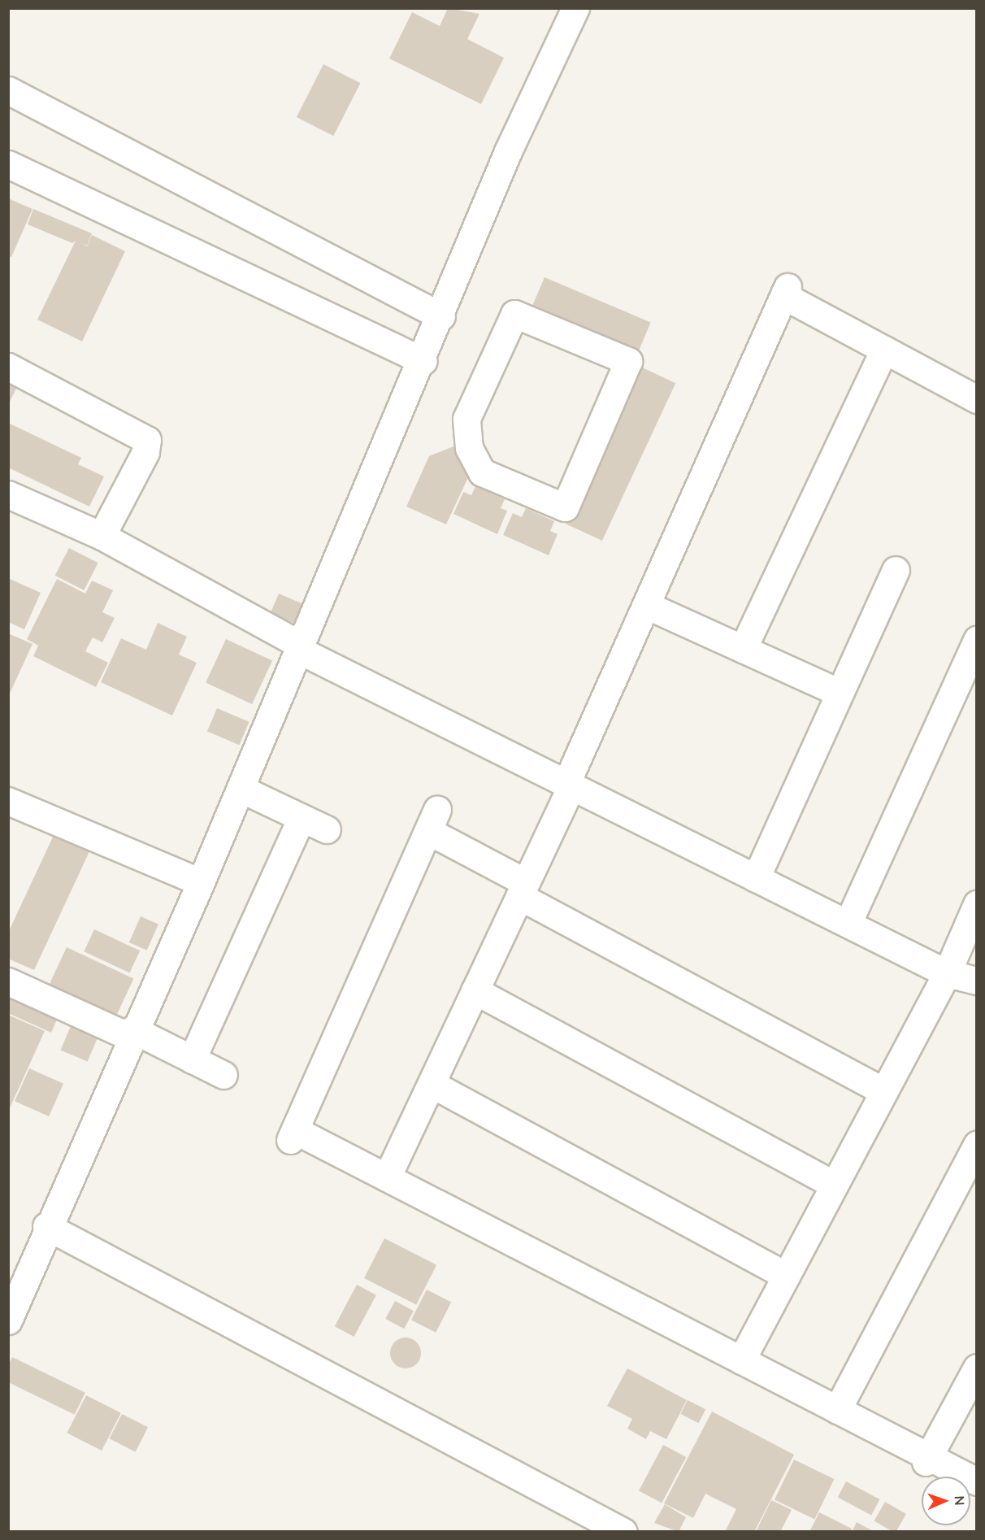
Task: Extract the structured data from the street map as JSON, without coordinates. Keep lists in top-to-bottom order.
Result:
{
  "north": "right"
}
